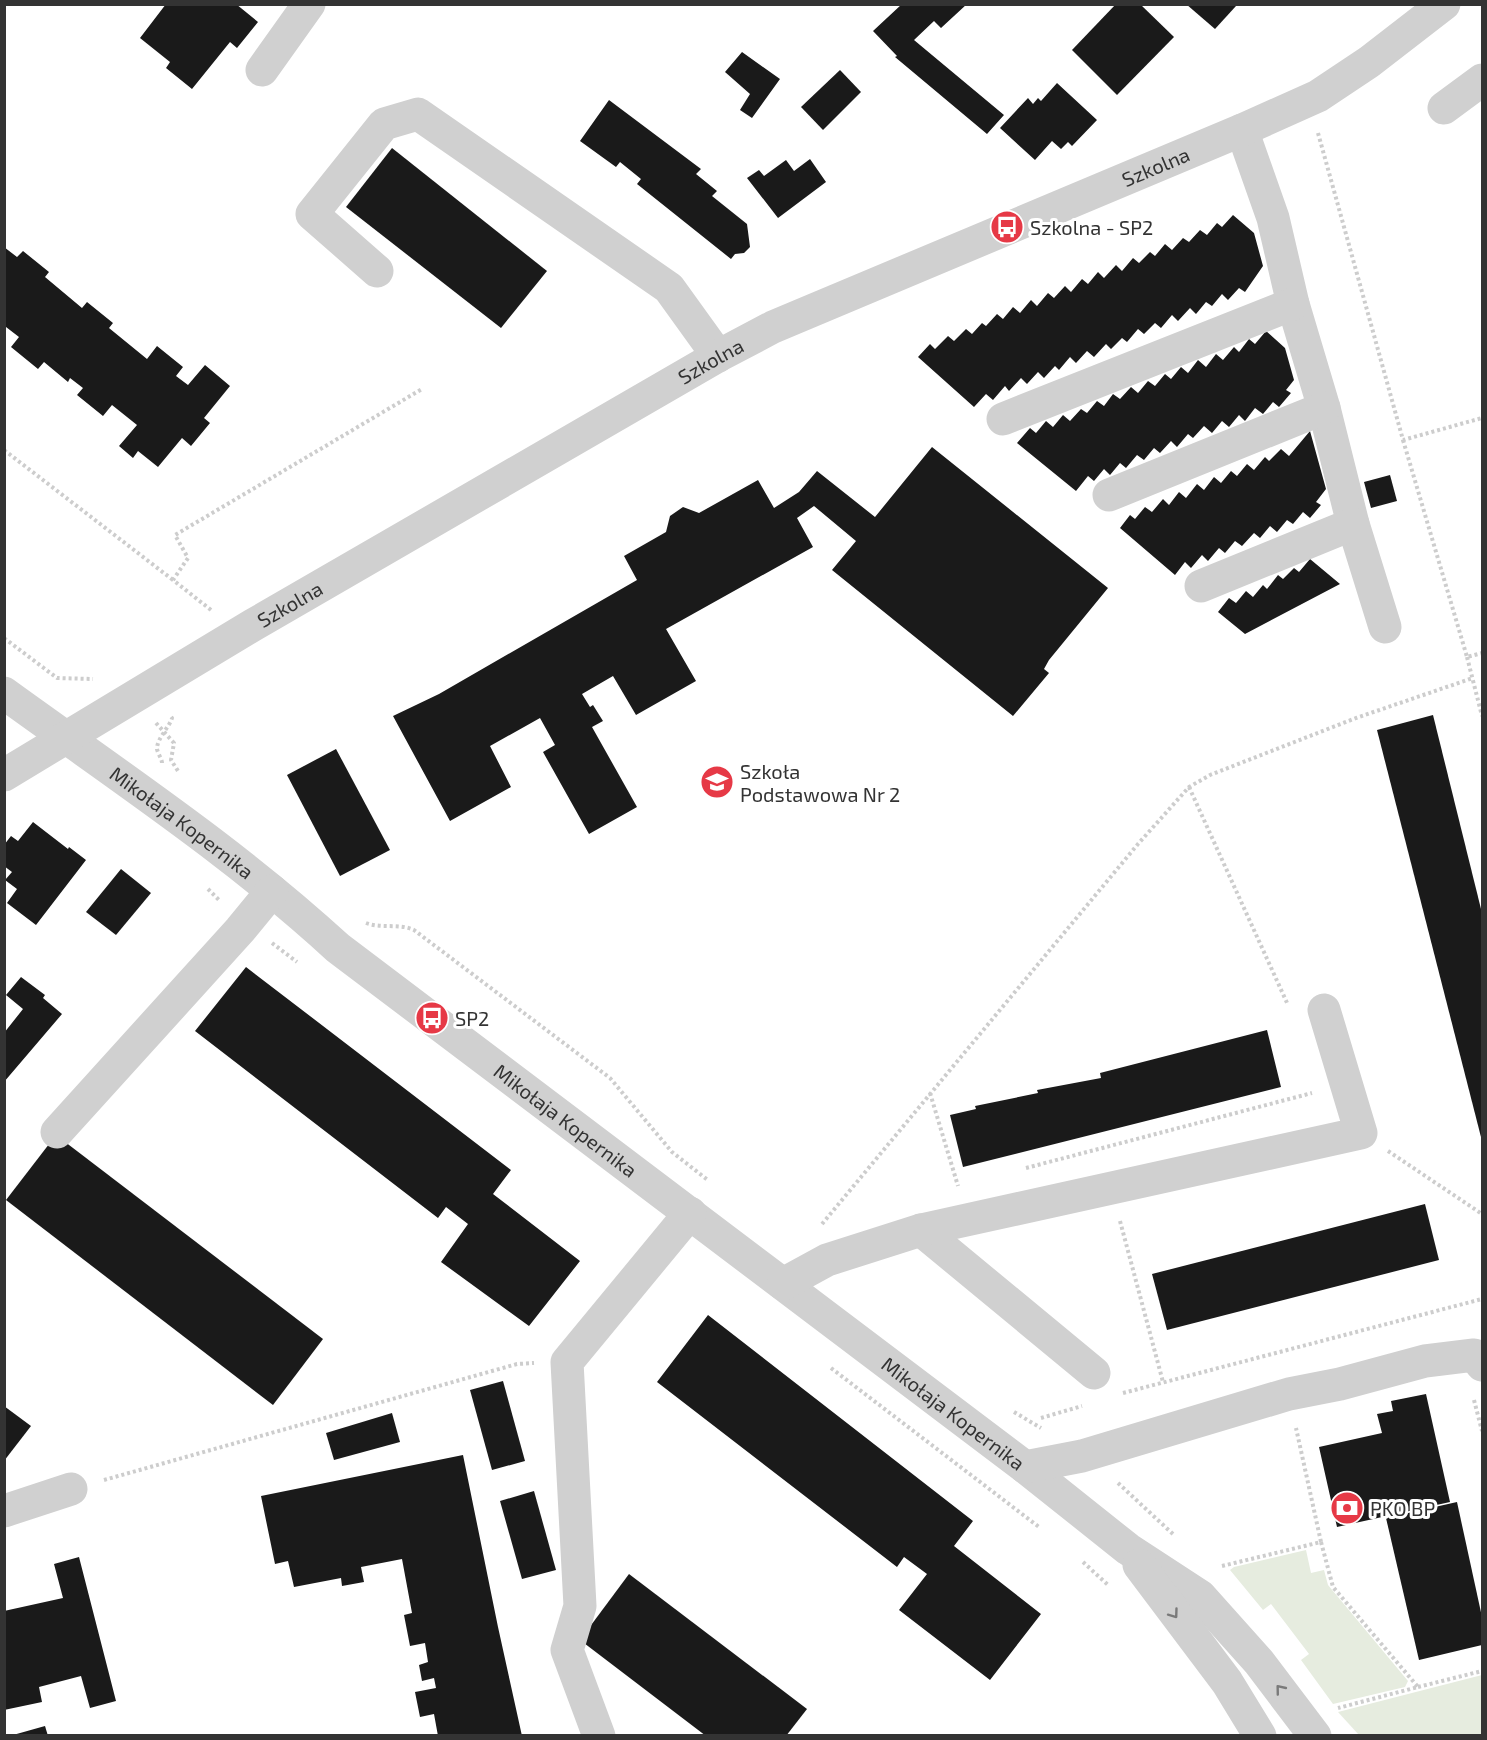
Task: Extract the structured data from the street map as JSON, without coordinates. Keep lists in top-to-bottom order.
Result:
{
  "streets": {
    "street": ["Szkolna", "Mikołaja Kopernika"]
  },
  "crossings": [
    ["Szkolna", "Mikołaja Kopernika"]
  ],
  "places": {
    "bus stop": ["Szkolna - SP2", "SP2"],
    "school or university": ["Szkoła Podstawowa Nr 2"],
    "bank": ["PKO BP"]
  }
}
